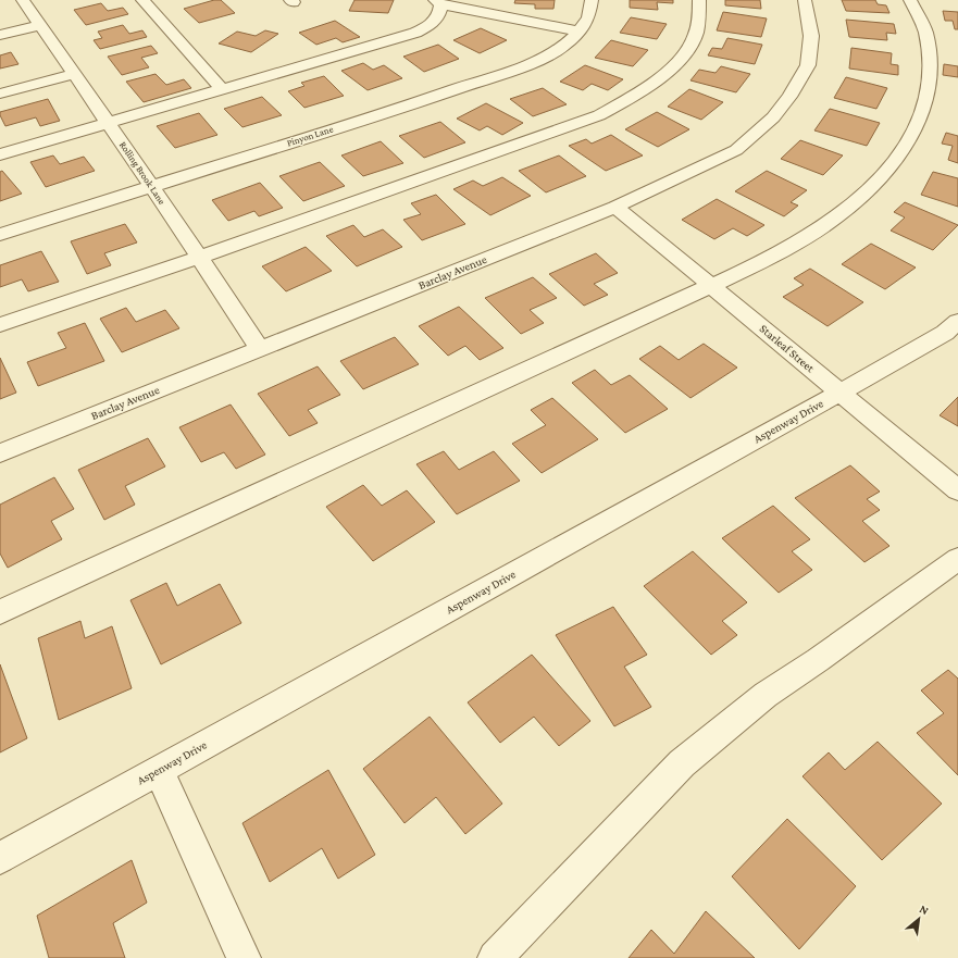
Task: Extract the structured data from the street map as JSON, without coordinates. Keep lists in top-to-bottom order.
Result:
{
  "streets": {
    "street": [
      "Pinyon Lane",
      "Rolling Brook Lane",
      "Barclay Avenue",
      "Starleaf Street",
      "Aspenway Drive"
    ]
  },
  "crossings": [
    ["Pinyon Lane", "Rolling Brook Lane"],
    ["Rolling Brook Lane", "Barclay Avenue"],
    ["Barclay Avenue", "Starleaf Street"],
    ["Starleaf Street", "Aspenway Drive"]
  ],
  "north": "top right"
}
